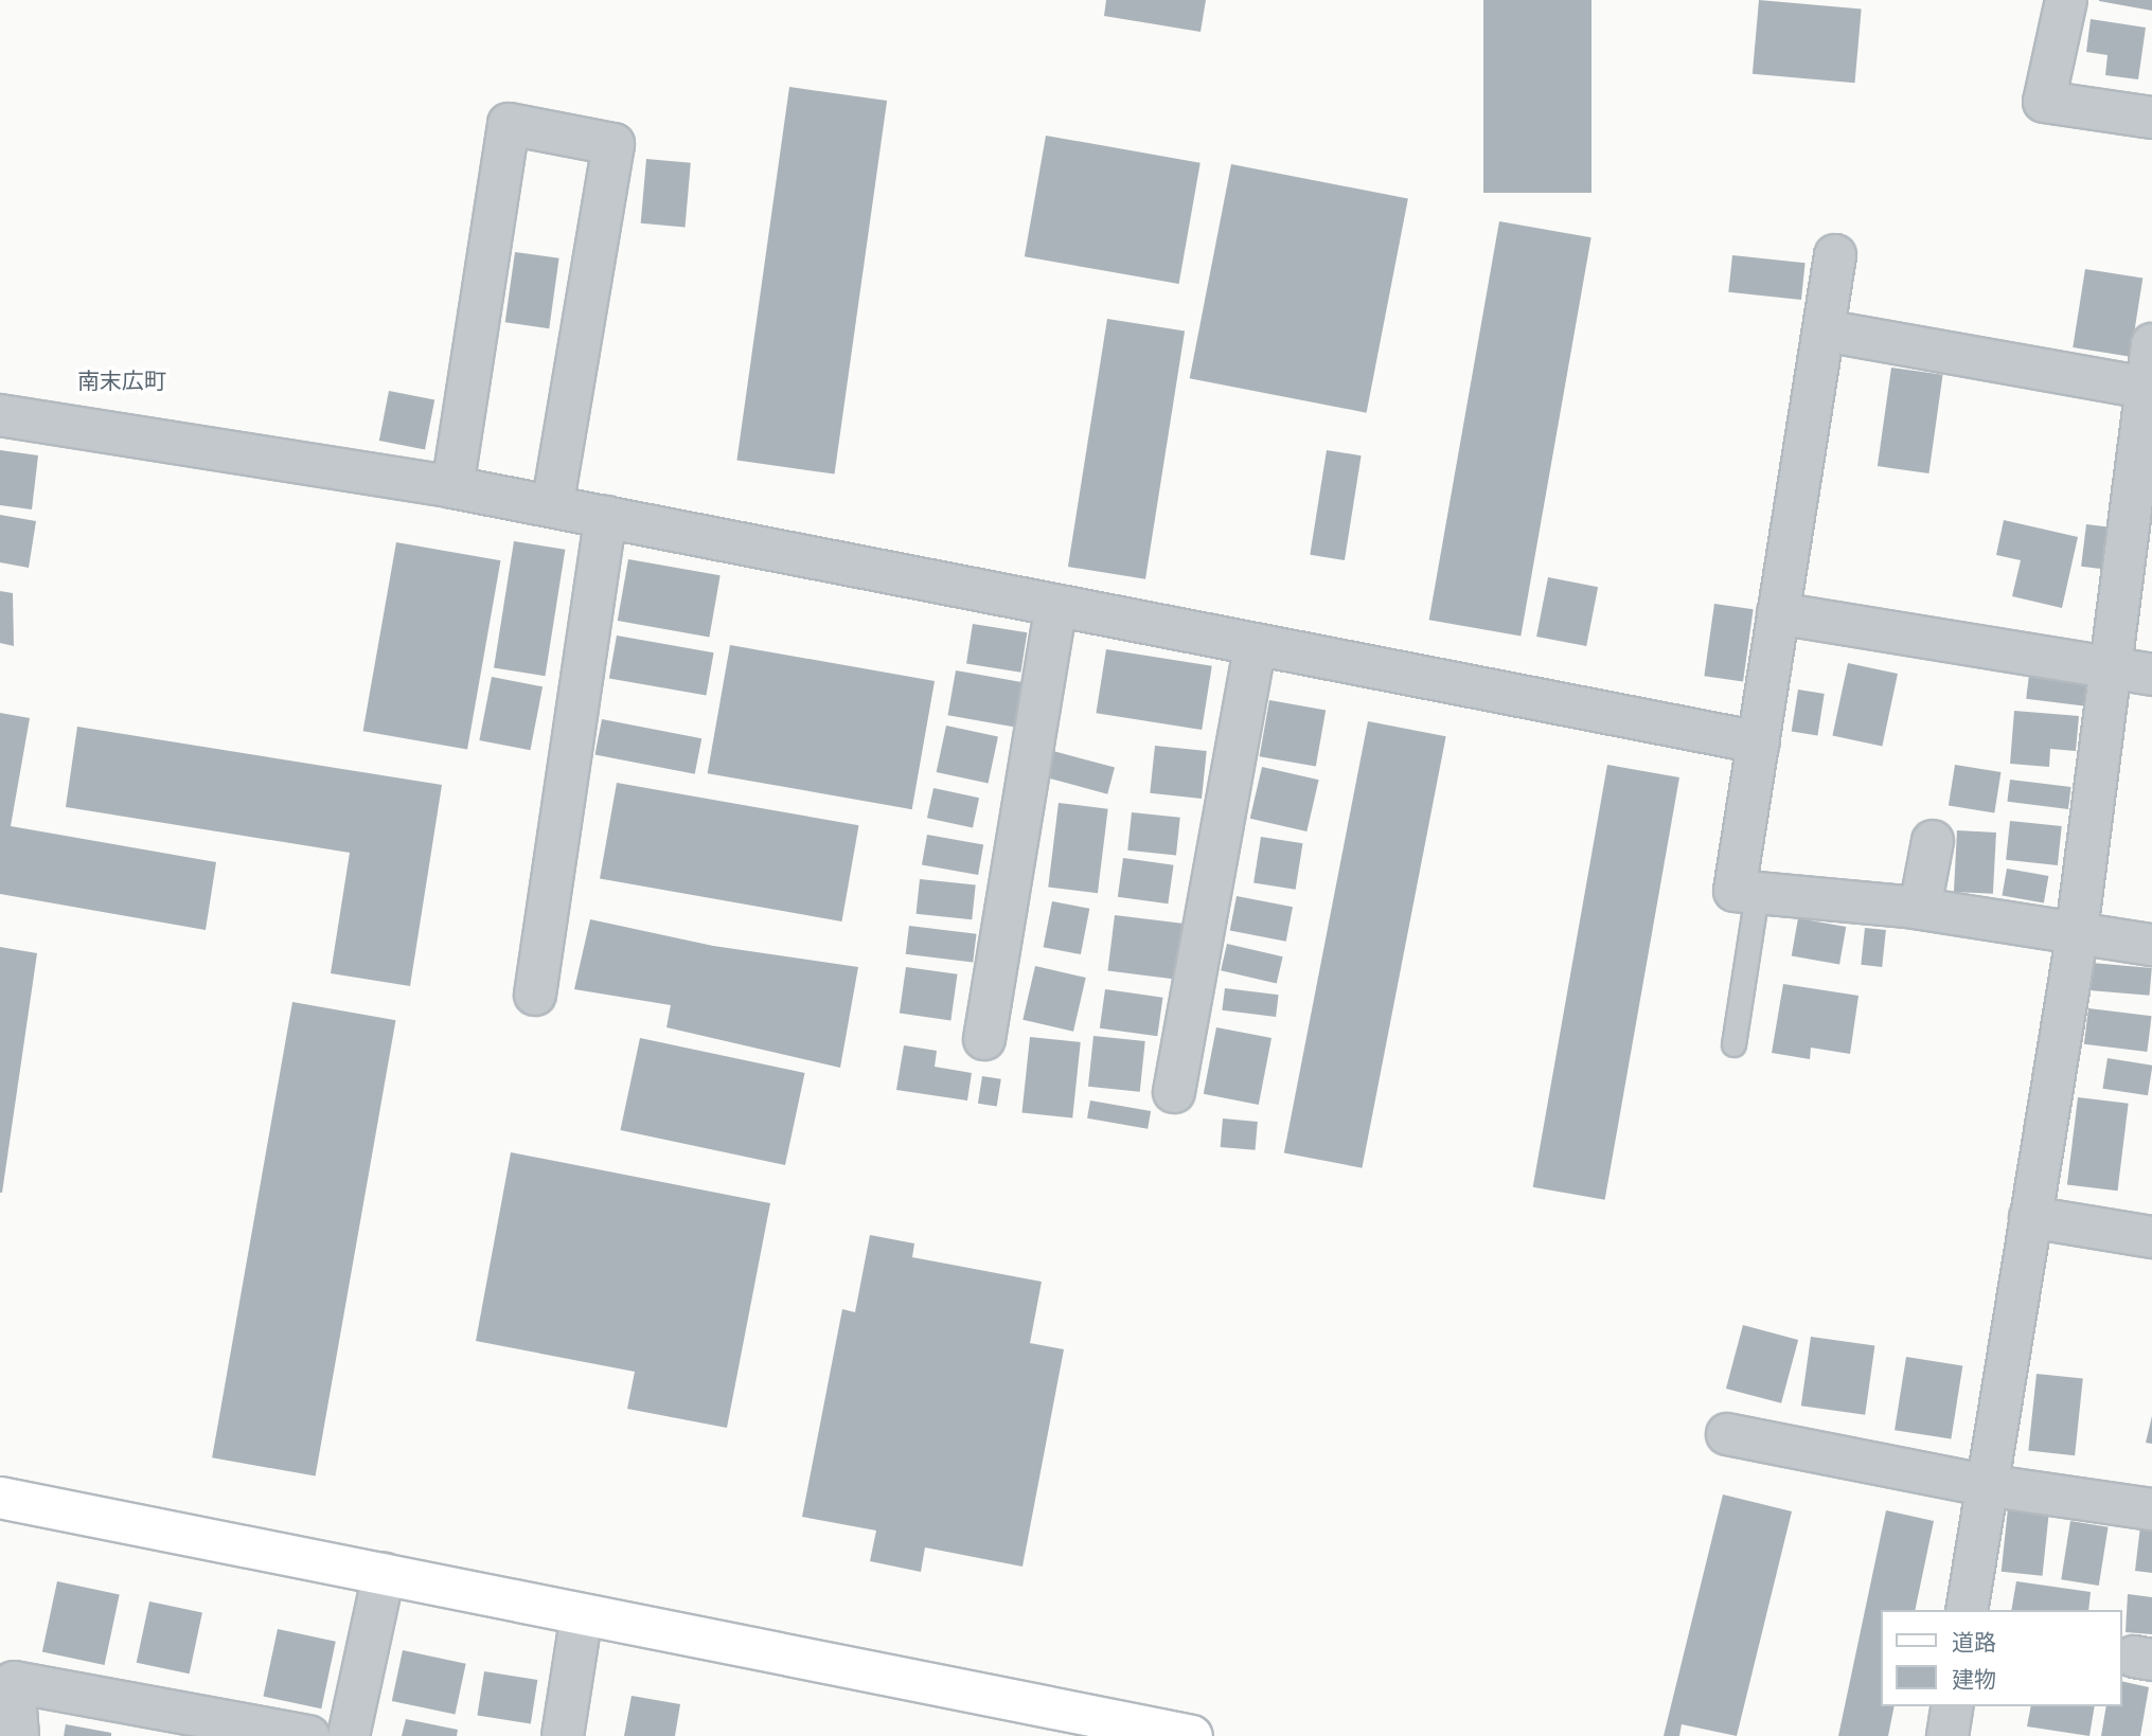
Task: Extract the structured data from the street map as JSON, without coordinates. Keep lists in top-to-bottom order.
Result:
{
  "districts": ["南末広町"],
  "legend": ["道路", "建物"]
}
